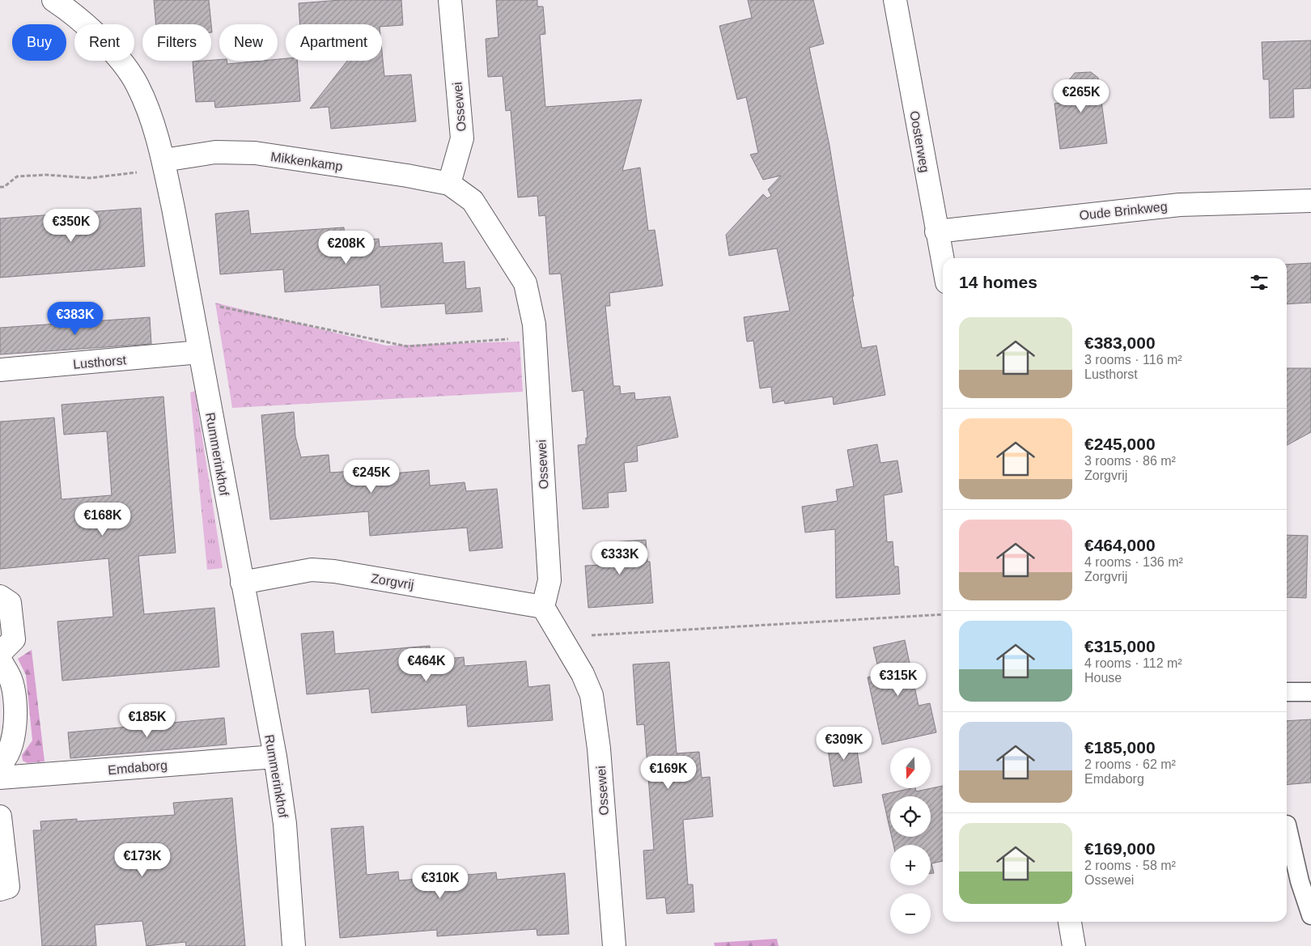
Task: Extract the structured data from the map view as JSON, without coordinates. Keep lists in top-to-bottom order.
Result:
{
  "streets": {
    "street": [
      "Ossewei",
      "Oosterweg",
      "Mikkenkamp",
      "Oude Brinkweg",
      "Lusthorst",
      "Rummerinkhof",
      "Zorgvrij",
      "Emdaborg"
    ]
  },
  "crossings": [
    ["Ossewei", "Mikkenkamp"],
    ["Ossewei", "Zorgvrij"],
    ["Oosterweg", "Oude Brinkweg"],
    ["Mikkenkamp", "Rummerinkhof"],
    ["Lusthorst", "Rummerinkhof"],
    ["Rummerinkhof", "Zorgvrij"],
    ["Rummerinkhof", "Emdaborg"]
  ],
  "north": "bottom",
  "page": {
    "chip": [
      "Buy",
      "Rent",
      "Filters",
      "New",
      "Apartment"
    ],
    "price": [
      "€265K",
      "€350K",
      "€208K",
      "€383K",
      "€245K",
      "€168K",
      "€333K",
      "€464K",
      "€315K",
      "€185K",
      "€309K",
      "€169K",
      "€173K",
      "€310K"
    ],
    "heading": "14 homes",
    "list": [
      {
        "name": "€383,000",
        "note": "3 rooms · 116 m² · Lusthorst"
      },
      {
        "name": "€245,000",
        "note": "3 rooms · 86 m² · Zorgvrij"
      },
      {
        "name": "€464,000",
        "note": "4 rooms · 136 m² · Zorgvrij"
      },
      {
        "name": "€315,000",
        "note": "4 rooms · 112 m² · House"
      },
      {
        "name": "€185,000",
        "note": "2 rooms · 62 m² · Emdaborg"
      },
      {
        "name": "€169,000",
        "note": "2 rooms · 58 m² · Ossewei"
      }
    ],
    "map_buttons": ["+", "−"]
  }
}
